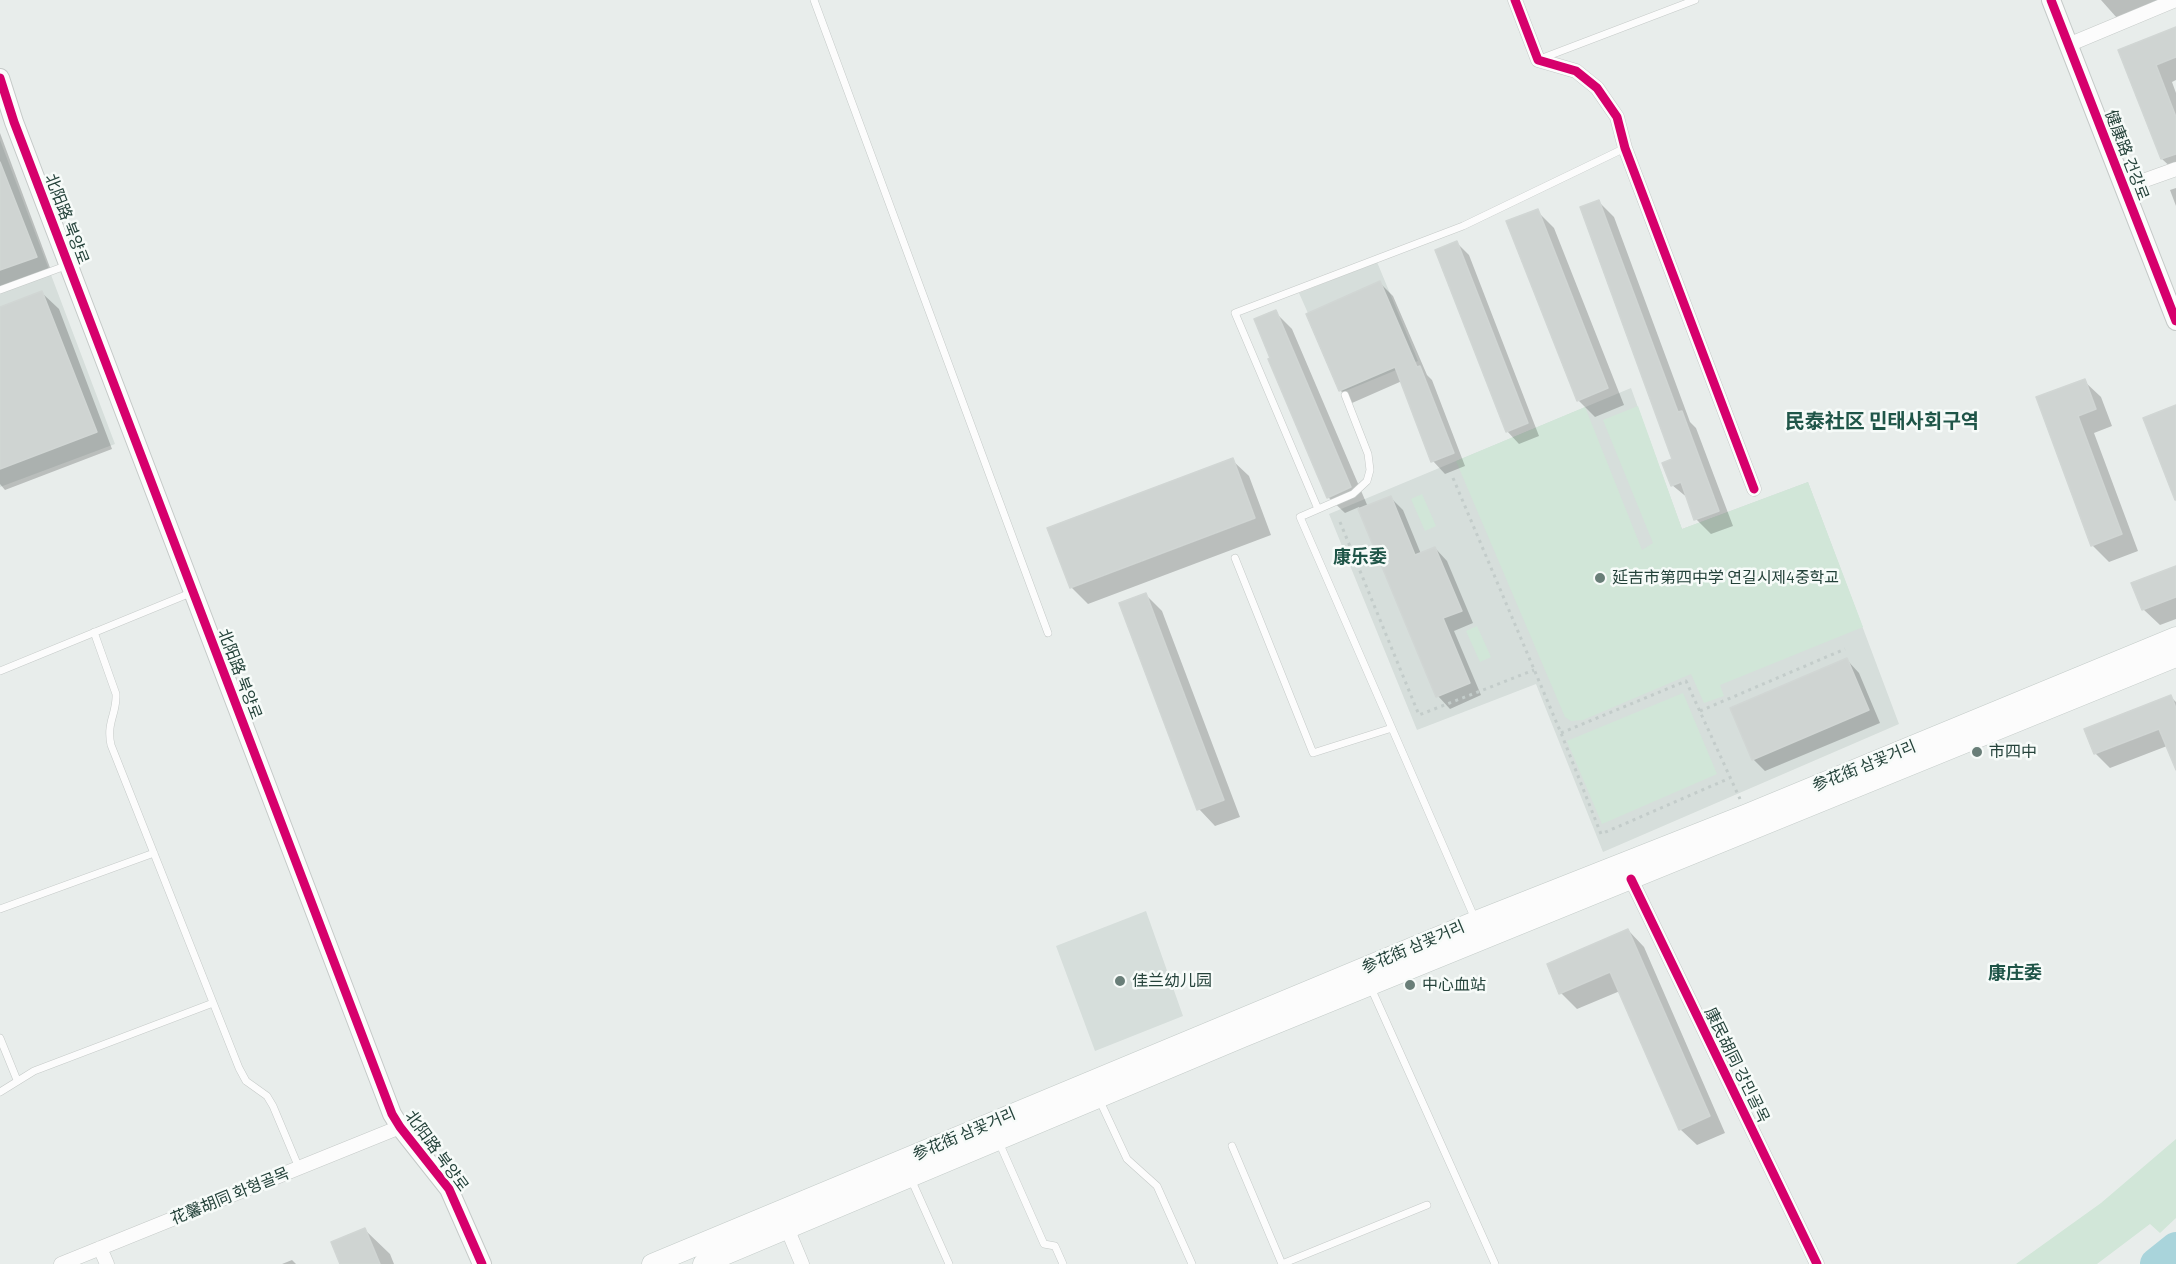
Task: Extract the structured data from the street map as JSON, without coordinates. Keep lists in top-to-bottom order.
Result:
{
  "streets": {
    "main road": ["参花街 삼꽃거리"],
    "street": [
      "健康路 건강로",
      "北阳路 북양로",
      "康民胡同 강민골목",
      "花馨胡同 화형골목"
    ]
  },
  "crossings": [
    ["北阳路 북양로", "花馨胡同 화형골목"],
    ["参花街 삼꽃거리", "康民胡同 강민골목"]
  ],
  "districts": ["民泰社区 민태사회구역", "康乐委", "康庄委"],
  "places": [
    "延吉市第四中学 연길시제4중학교",
    "市四中",
    "佳兰幼儿园",
    "中心血站"
  ]
}
